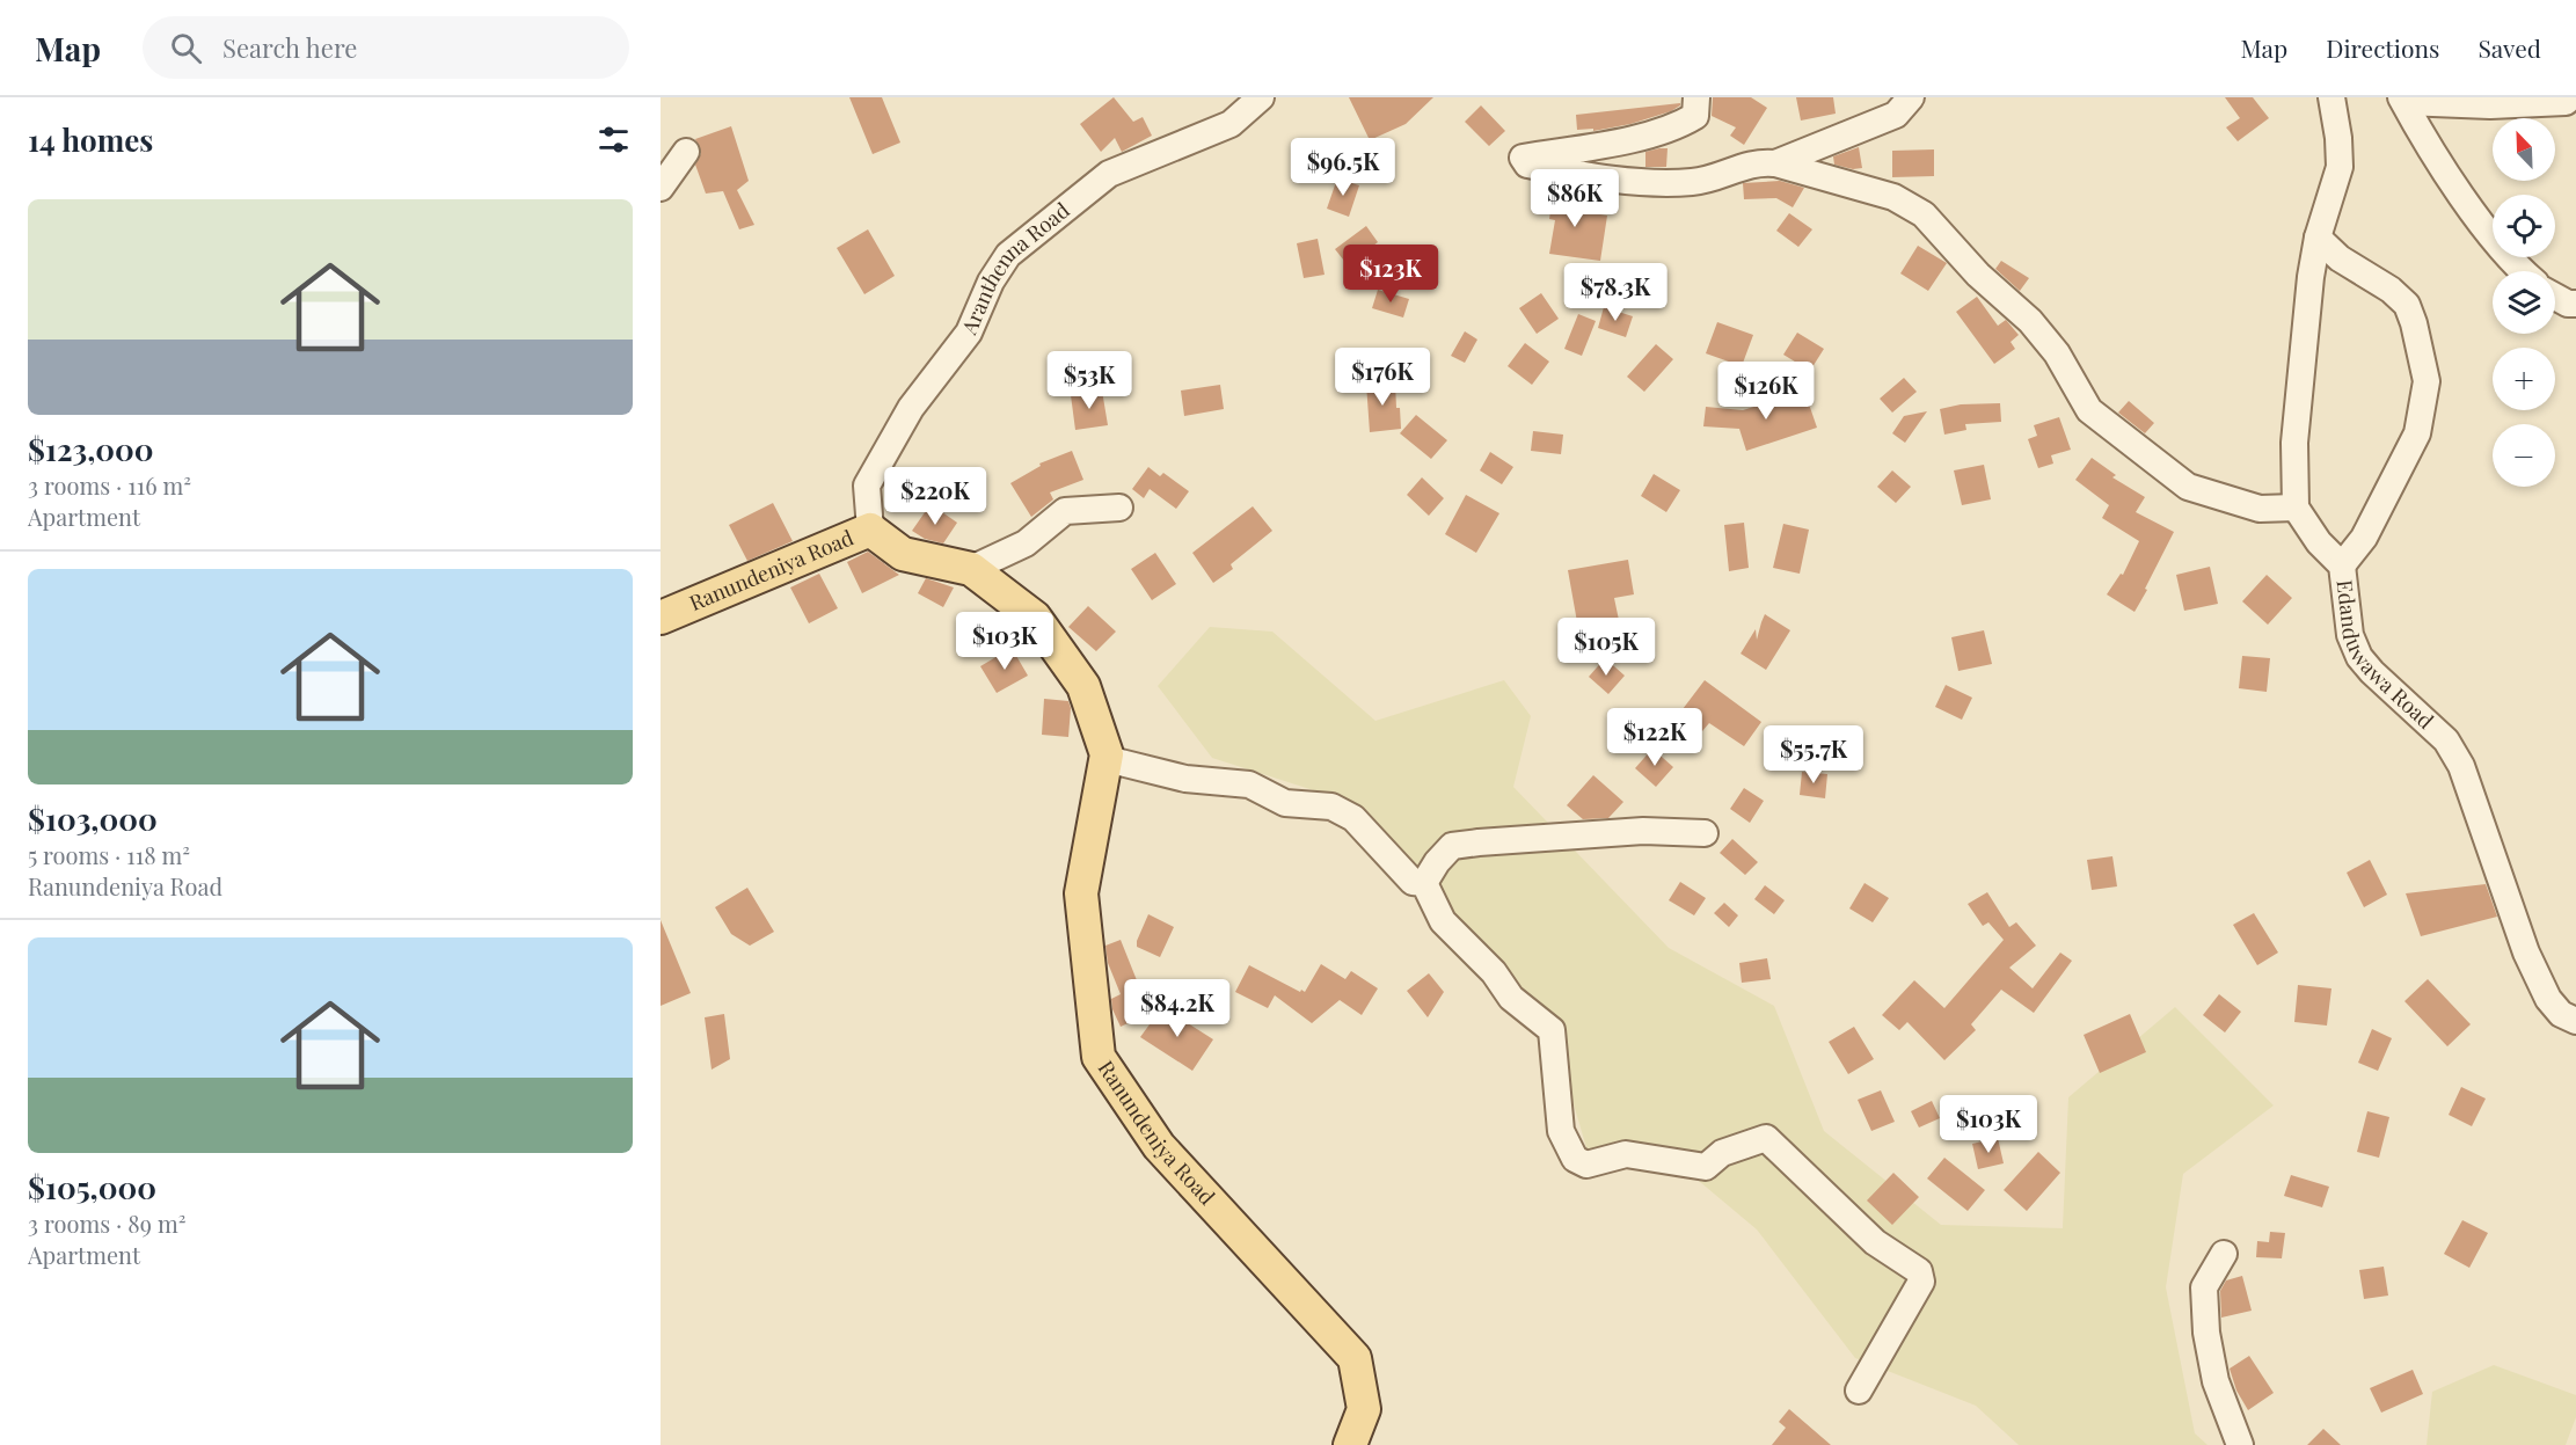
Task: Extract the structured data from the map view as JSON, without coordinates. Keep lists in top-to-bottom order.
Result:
{
  "streets": {
    "main road": ["Ranundeniya Road"],
    "street": ["Aranthenna Road", "Edanduwawa Road"]
  },
  "crossings": [
    ["Aranthenna Road", "Ranundeniya Road"]
  ],
  "north": "top left",
  "page": {
    "header": "Map",
    "search": "Search here",
    "nav": ["Map", "Directions", "Saved"],
    "heading": "14 homes",
    "map_buttons": ["+", "−"],
    "price": [
      "$96.5K",
      "$86K",
      "$123K",
      "$78.3K",
      "$176K",
      "$53K",
      "$126K",
      "$220K",
      "$103K",
      "$105K",
      "$122K",
      "$55.7K",
      "$84.2K",
      "$103K"
    ],
    "list": [
      {
        "name": "$123,000",
        "note": "3 rooms · 116 m² · Apartment"
      },
      {
        "name": "$103,000",
        "note": "5 rooms · 118 m² · Ranundeniya Road"
      },
      {
        "name": "$105,000",
        "note": "3 rooms · 89 m² · Apartment"
      }
    ]
  }
}
